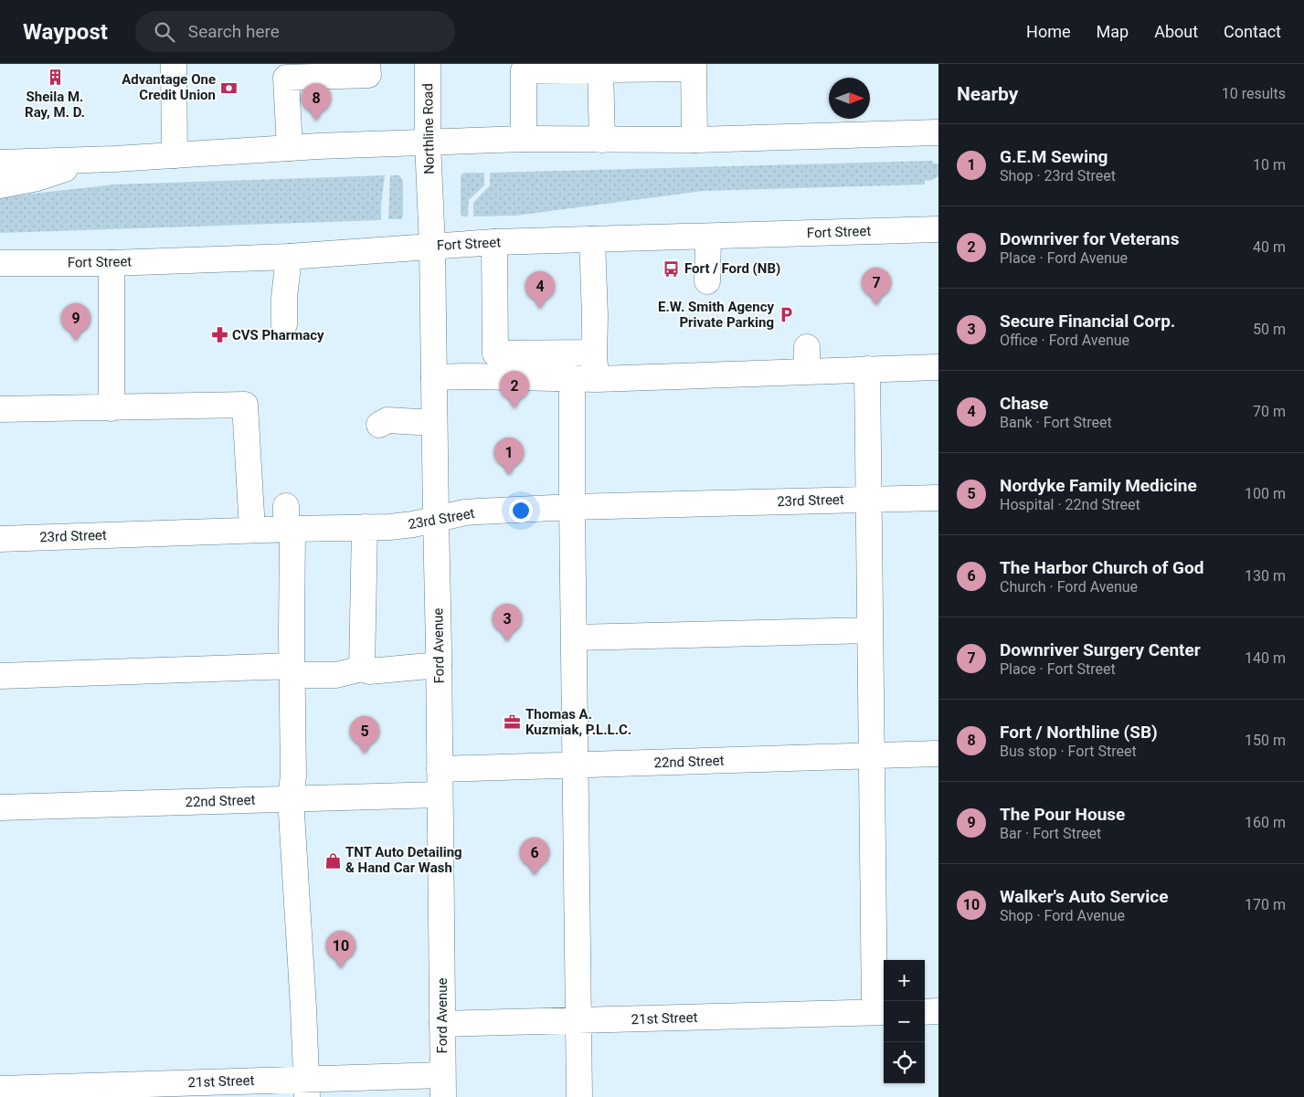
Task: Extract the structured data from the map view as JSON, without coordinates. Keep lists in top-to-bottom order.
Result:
{
  "streets": {
    "main road": [
      "Northline Road",
      "Fort Street",
      "23rd Street",
      "Ford Avenue",
      "22nd Street",
      "21st Street"
    ]
  },
  "crossings": [
    ["Northline Road", "Ford Avenue"],
    ["Fort Street", "Ford Avenue"],
    ["23rd Street", "Ford Avenue"],
    ["Ford Avenue", "22nd Street"],
    ["Ford Avenue", "21st Street"]
  ],
  "places": {
    "building": ["Sheila M. Ray, M. D."],
    "bank": ["Advantage One Credit Union"],
    "bus stop": ["Fort / Ford (NB)"],
    "parking": ["E.W. Smith Agency Private Parking"],
    "pharmacy": ["CVS Pharmacy"],
    "office": ["Thomas A. Kuzmiak, P.L.L.C."],
    "shop": ["TNT Auto Detailing & Hand Car Wash"]
  },
  "north": "right",
  "page": {
    "header": "Waypost",
    "search": "Search here",
    "nav": [
      "Home",
      "Map",
      "About",
      "Contact"
    ],
    "heading": ["Nearby", "10 results"],
    "pins": [
      "8",
      "7",
      "4",
      "9",
      "2",
      "1",
      "3",
      "5",
      "6",
      "10"
    ],
    "list": [
      {
        "mark": "1",
        "name": "G.E.M Sewing",
        "note": "Shop · 23rd Street",
        "value": "10 m"
      },
      {
        "mark": "2",
        "name": "Downriver for Veterans",
        "note": "Place · Ford Avenue",
        "value": "40 m"
      },
      {
        "mark": "3",
        "name": "Secure Financial Corp.",
        "note": "Office · Ford Avenue",
        "value": "50 m"
      },
      {
        "mark": "4",
        "name": "Chase",
        "note": "Bank · Fort Street",
        "value": "70 m"
      },
      {
        "mark": "5",
        "name": "Nordyke Family Medicine",
        "note": "Hospital · 22nd Street",
        "value": "100 m"
      },
      {
        "mark": "6",
        "name": "The Harbor Church of God",
        "note": "Church · Ford Avenue",
        "value": "130 m"
      },
      {
        "mark": "7",
        "name": "Downriver Surgery Center",
        "note": "Place · Fort Street",
        "value": "140 m"
      },
      {
        "mark": "8",
        "name": "Fort / Northline (SB)",
        "note": "Bus stop · Fort Street",
        "value": "150 m"
      },
      {
        "mark": "9",
        "name": "The Pour House",
        "note": "Bar · Fort Street",
        "value": "160 m"
      },
      {
        "mark": "10",
        "name": "Walker's Auto Service",
        "note": "Shop · Ford Avenue",
        "value": "170 m"
      }
    ],
    "map_buttons": ["+", "−"]
  }
}
